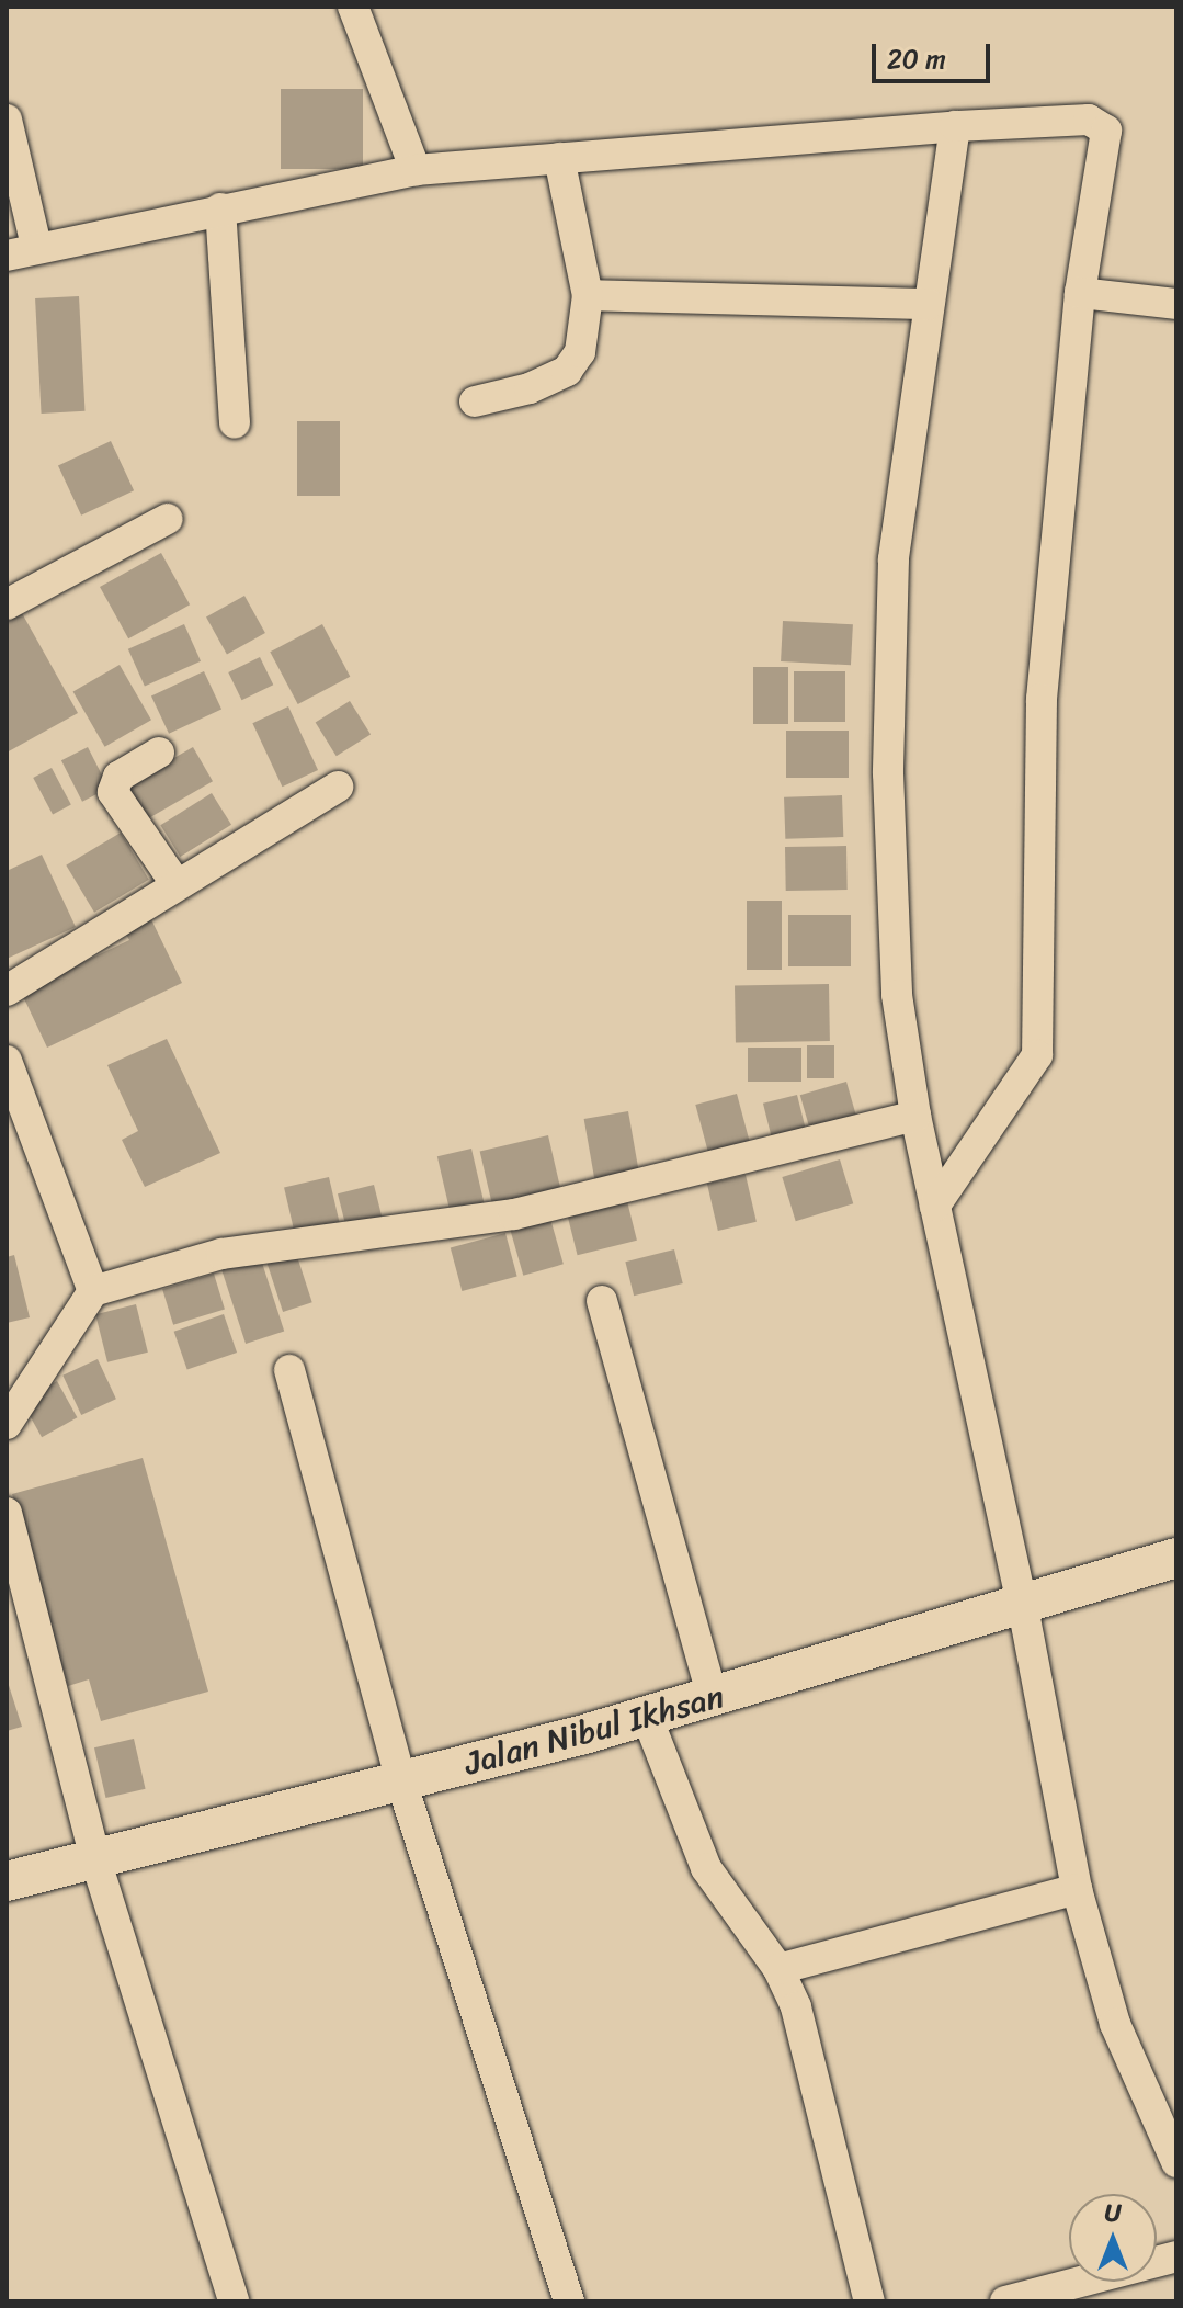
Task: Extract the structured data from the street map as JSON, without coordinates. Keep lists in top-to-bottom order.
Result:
{
  "streets": {
    "street": ["Jalan Nibul Ikhsan"]
  },
  "scale_bar": "20 m",
  "north": "top"
}
